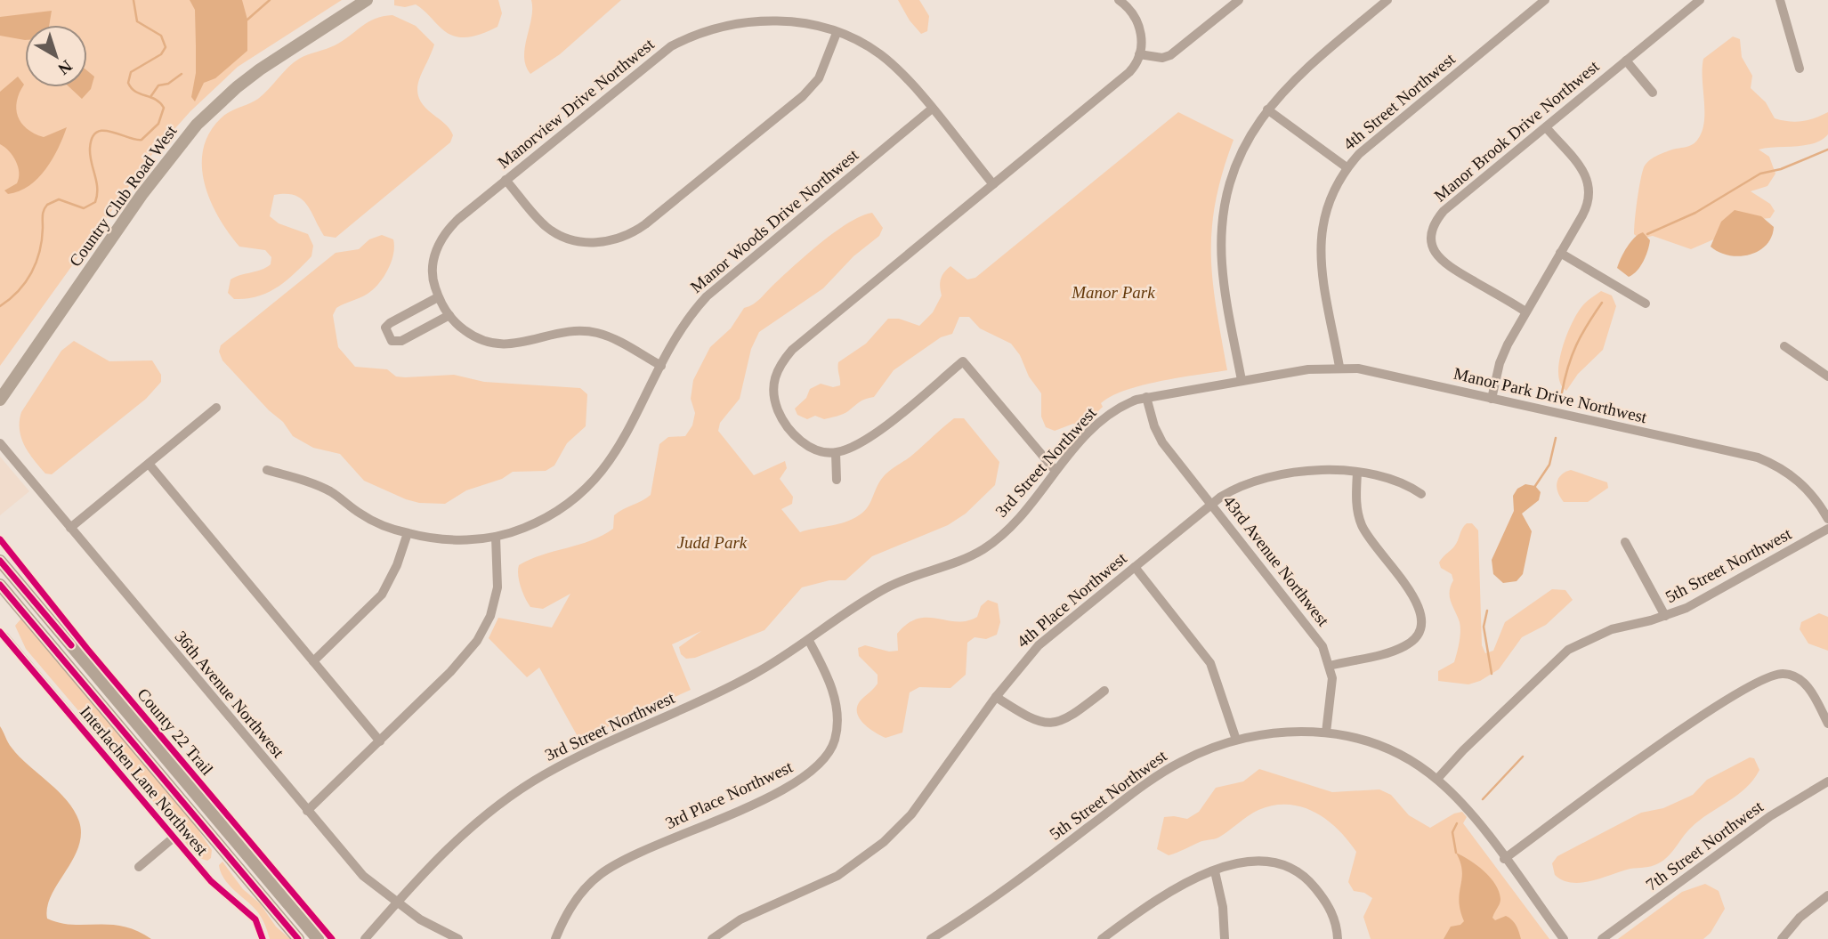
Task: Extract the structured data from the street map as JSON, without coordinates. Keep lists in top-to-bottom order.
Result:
{
  "streets": {
    "main road": ["Country Club Road West"],
    "street": [
      "4th Street Northwest",
      "Manorview Drive Northwest",
      "Manor Brook Drive Northwest",
      "Manor Woods Drive Northwest",
      "Manor Park Drive Northwest",
      "3rd Street Northwest",
      "43rd Avenue Northwest",
      "5th Street Northwest",
      "4th Place Northwest",
      "36th Avenue Northwest",
      "Interlachen Lane Northwest",
      "3rd Place Northwest",
      "7th Street Northwest"
    ],
    "cycle path": ["County 22 Trail"]
  },
  "crossings": [
    ["4th Street Northwest", "Manor Park Drive Northwest"],
    ["Manorview Drive Northwest", "Manor Woods Drive Northwest"],
    ["Manor Park Drive Northwest", "3rd Street Northwest"],
    ["3rd Street Northwest", "43rd Avenue Northwest"],
    ["3rd Street Northwest", "36th Avenue Northwest"],
    ["3rd Street Northwest", "3rd Place Northwest"],
    ["43rd Avenue Northwest", "5th Street Northwest"],
    ["43rd Avenue Northwest", "4th Place Northwest"]
  ],
  "parks": ["Manor Park", "Judd Park"],
  "north": "bottom right"
}
